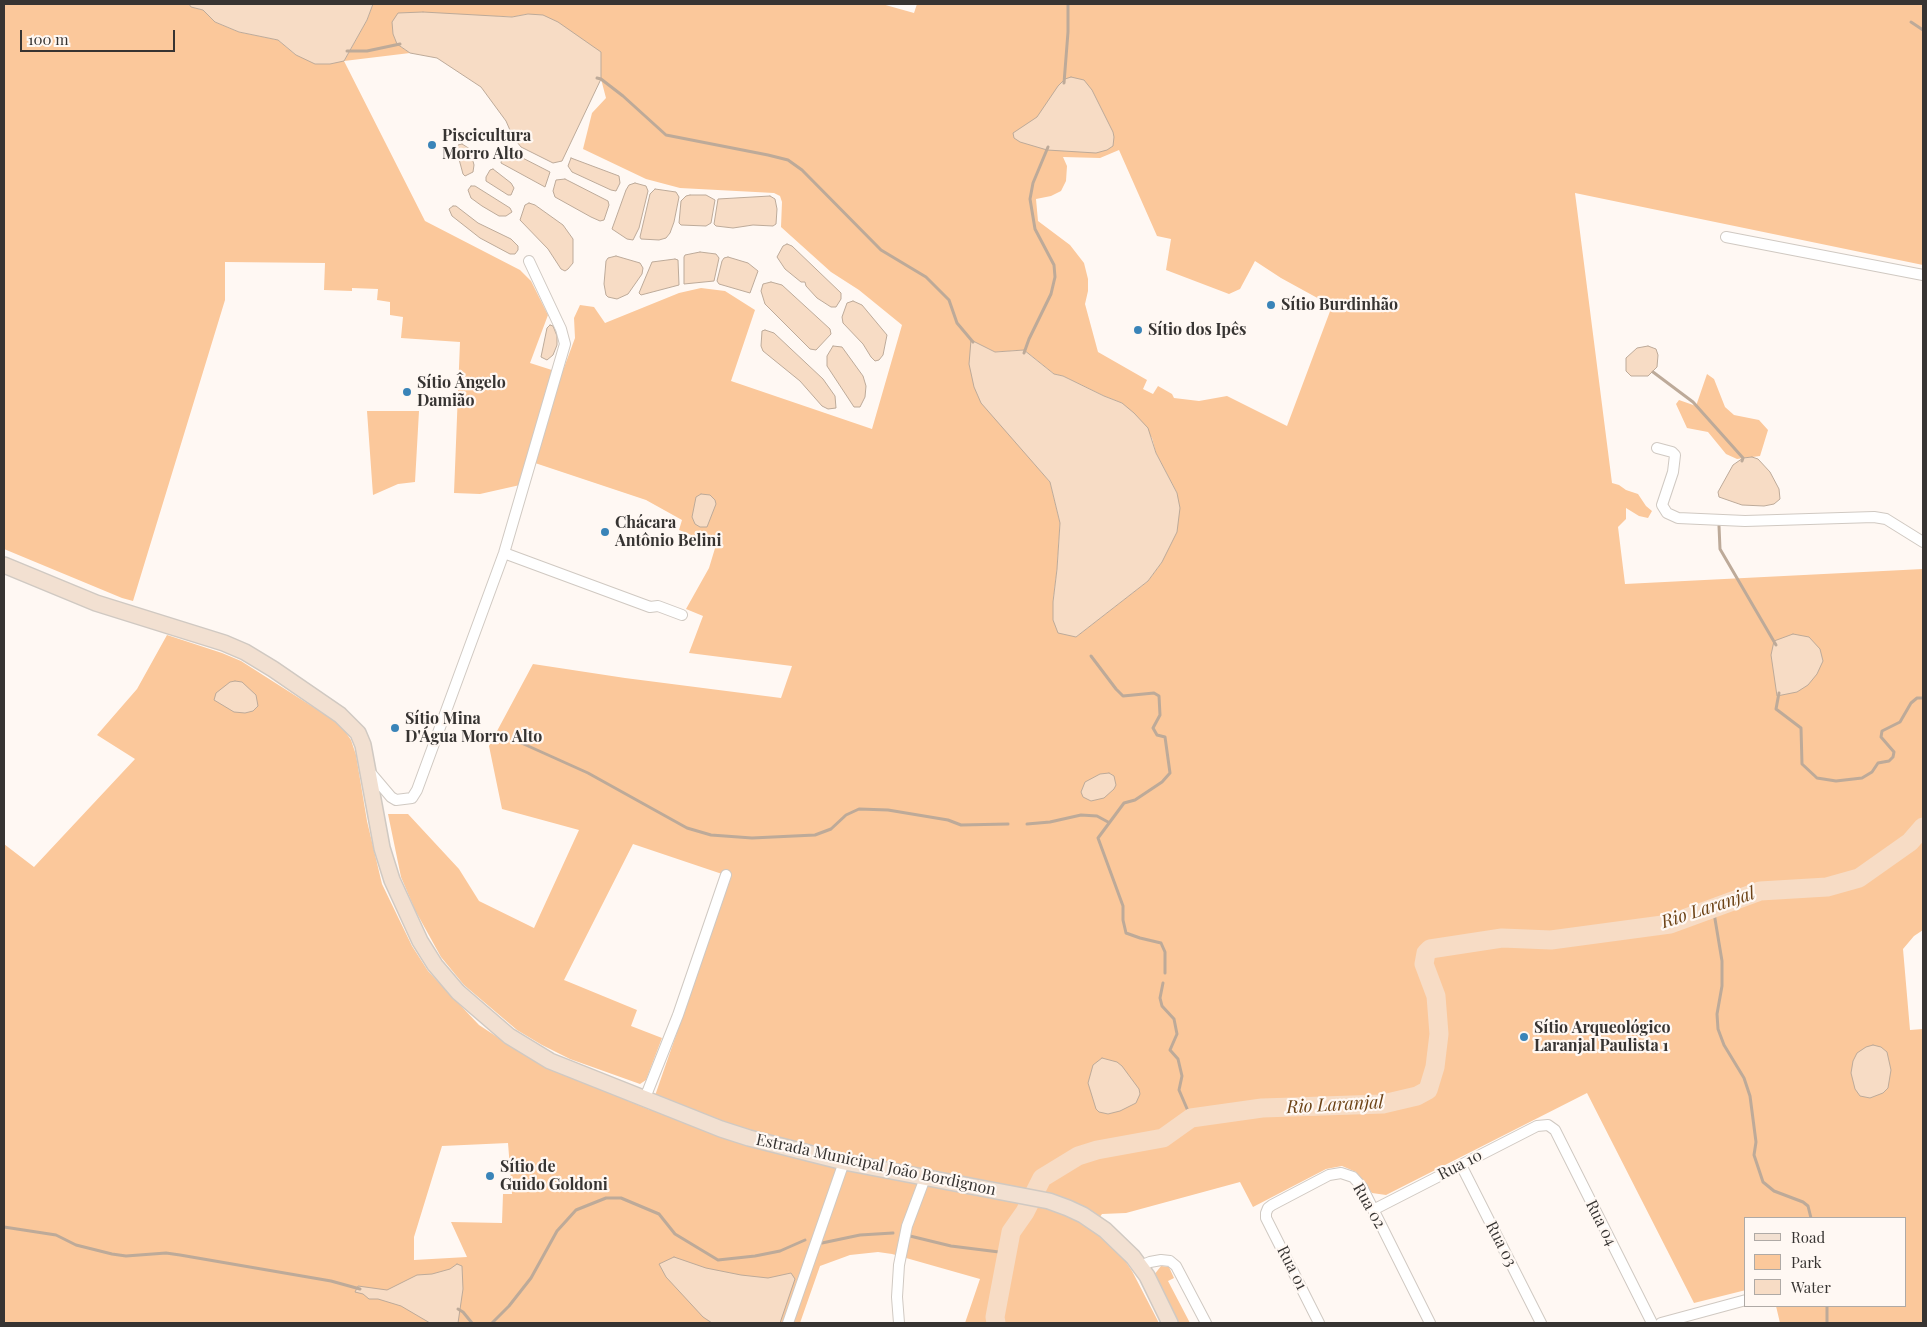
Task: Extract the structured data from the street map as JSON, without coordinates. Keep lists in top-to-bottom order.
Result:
{
  "streets": {
    "main road": ["Estrada Municipal João Bordignon"],
    "street": [
      "Rua 10",
      "Rua 02",
      "Rua 04",
      "Rua 03",
      "Rua 01"
    ]
  },
  "crossings": [
    ["Rua 10", "Rua 02"],
    ["Rua 10", "Rua 04"],
    ["Rua 10", "Rua 03"],
    ["Rua 02", "Rua 01"]
  ],
  "water": ["Rio Laranjal"],
  "places": [
    "Piscicultura Morro Alto",
    "Sítio Burdinhão",
    "Sítio dos Ipês",
    "Sítio Ângelo Damião",
    "Chácara Antônio Belini",
    "Sítio Mina D'Água Morro Alto",
    "Sítio Arqueológico Laranjal Paulista 1",
    "Sítio de Guido Goldoni"
  ],
  "legend": ["Road", "Park", "Water"],
  "scale_bar": "100 m"
}
